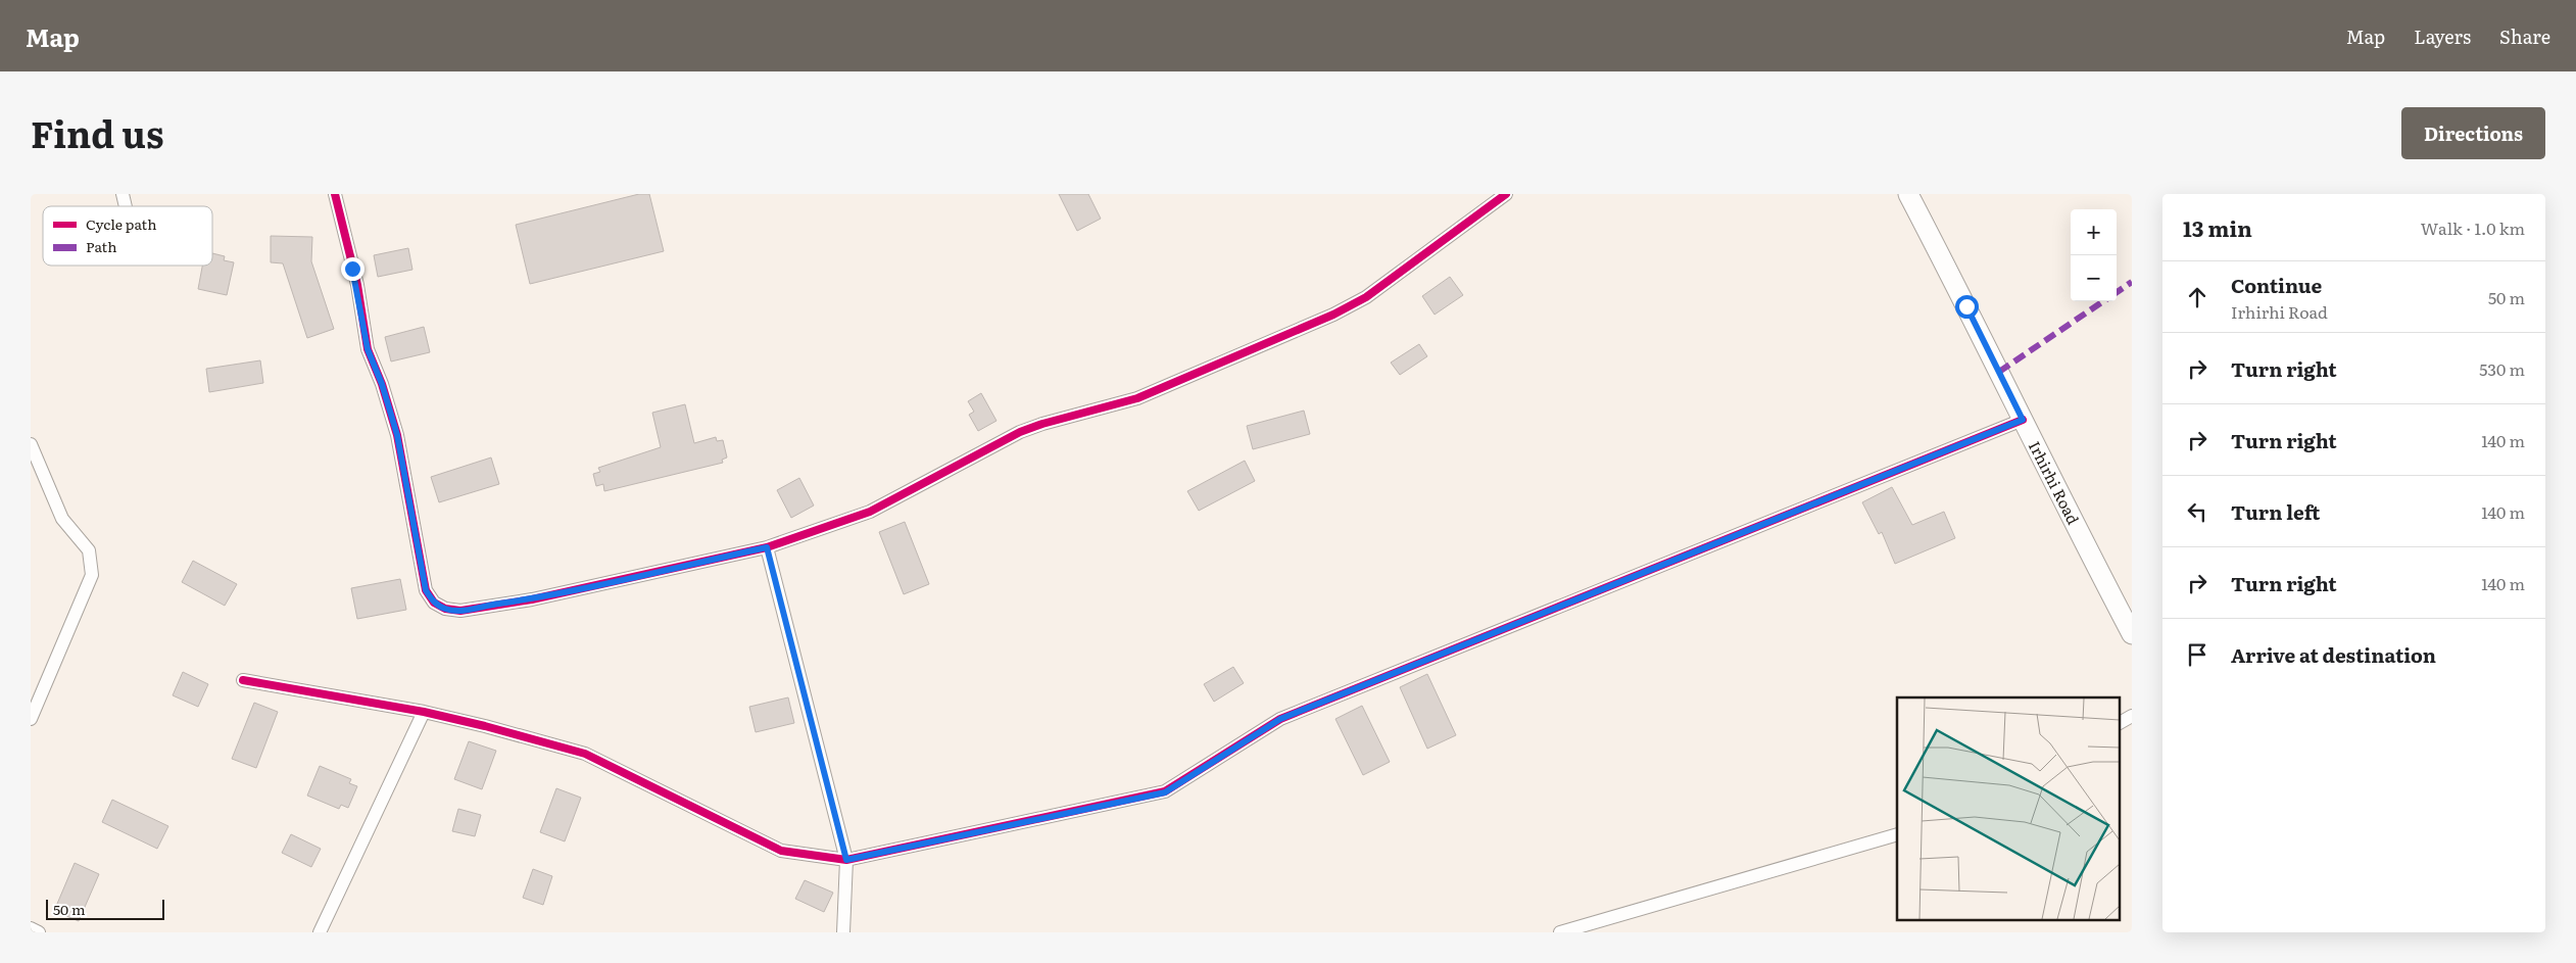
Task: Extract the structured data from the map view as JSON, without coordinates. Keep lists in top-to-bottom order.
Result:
{
  "streets": {
    "street": ["Irhirhi Road"]
  },
  "legend": ["Cycle path", "Path"],
  "scale_bar": "50 m",
  "page": {
    "header": "Map",
    "nav": ["Map", "Layers", "Share"],
    "title": "Find us",
    "buttons": "Directions",
    "heading": ["13 min", "Walk · 1.0 km"],
    "map_buttons": ["+", "−"],
    "list": [
      ["Continue", "Irhirhi Road", "50 m"],
      ["Turn right", "530 m"],
      ["Turn right", "140 m"],
      ["Turn left", "140 m"],
      ["Turn right", "140 m"],
      "Arrive at destination"
    ],
    "scale": "50 m"
  }
}
